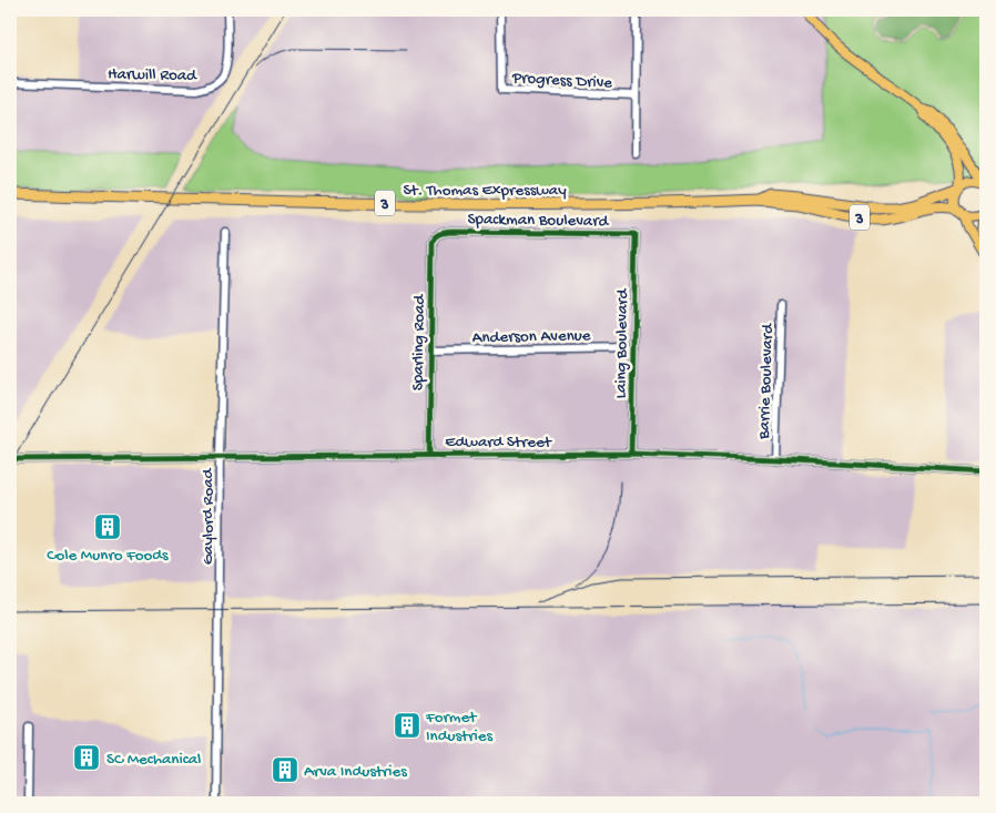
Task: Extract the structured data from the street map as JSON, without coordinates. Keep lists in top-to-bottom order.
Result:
{
  "streets": {
    "highway": ["St. Thomas Expressway", "3"],
    "street": [
      "Harwill Road",
      "Progress Drive",
      "Spackman Boulevard",
      "Anderson Avenue",
      "Sparling Road",
      "Laing Boulevard",
      "Barrie Boulevard",
      "Edward Street",
      "Gaylord Road"
    ]
  },
  "crossings": [
    ["Spackman Boulevard", "Sparling Road"],
    ["Spackman Boulevard", "Laing Boulevard"],
    ["Anderson Avenue", "Sparling Road"],
    ["Anderson Avenue", "Laing Boulevard"],
    ["Sparling Road", "Edward Street"],
    ["Laing Boulevard", "Edward Street"],
    ["Barrie Boulevard", "Edward Street"],
    ["Edward Street", "Gaylord Road"]
  ],
  "places": {
    "building": [
      "Cole Munro Foods",
      "Formet Industries",
      "SC Mechanical",
      "Arva Industries"
    ]
  }
}
